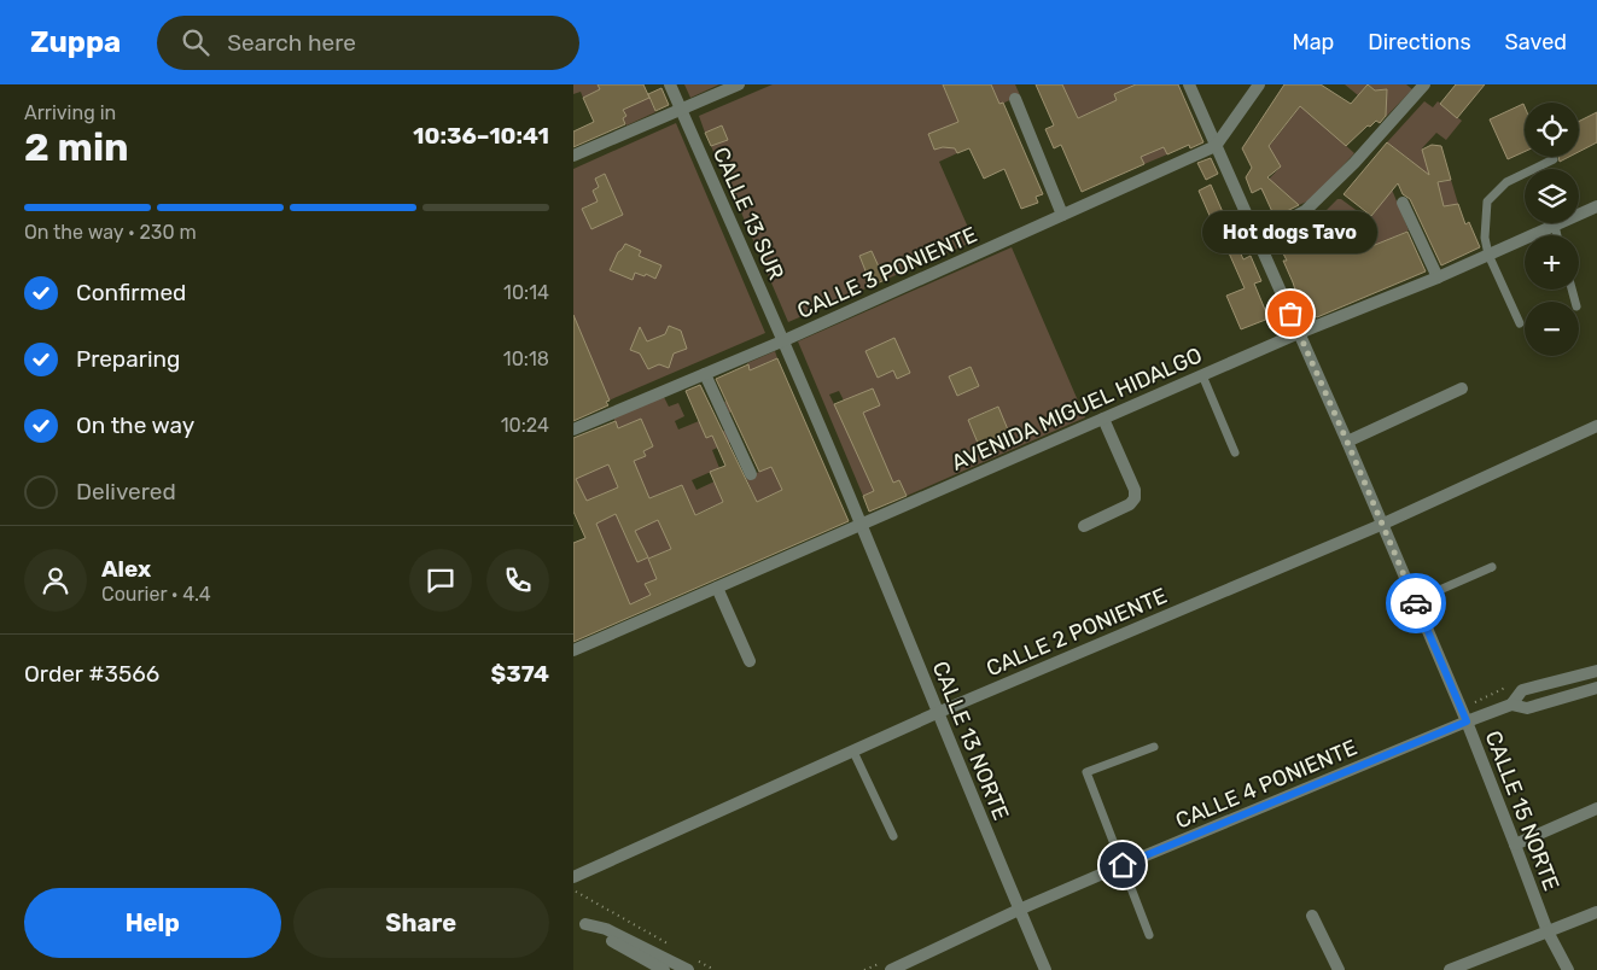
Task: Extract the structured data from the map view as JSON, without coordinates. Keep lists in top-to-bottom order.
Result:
{
  "streets": {
    "street": [
      "CALLE 13 SUR",
      "CALLE 3 PONIENTE",
      "AVENIDA MIGUEL HIDALGO",
      "CALLE 2 PONIENTE",
      "CALLE 13 NORTE",
      "CALLE 4 PONIENTE",
      "CALLE 15 NORTE"
    ]
  },
  "crossings": [
    ["CALLE 13 SUR", "CALLE 3 PONIENTE"],
    ["CALLE 13 SUR", "AVENIDA MIGUEL HIDALGO"],
    ["CALLE 13 SUR", "CALLE 13 NORTE"],
    ["CALLE 3 PONIENTE", "CALLE 15 NORTE"],
    ["AVENIDA MIGUEL HIDALGO", "CALLE 13 NORTE"],
    ["AVENIDA MIGUEL HIDALGO", "CALLE 15 NORTE"],
    ["CALLE 2 PONIENTE", "CALLE 13 NORTE"],
    ["CALLE 2 PONIENTE", "CALLE 15 NORTE"],
    ["CALLE 13 NORTE", "CALLE 4 PONIENTE"],
    ["CALLE 4 PONIENTE", "CALLE 15 NORTE"]
  ],
  "places": ["Hot dogs Tavo"],
  "page": {
    "header": "Zuppa",
    "search": "Search here",
    "nav": ["Map", "Directions", "Saved"],
    "heading": ["2 min", "Arriving in", "10:36–10:41"],
    "panel": [
      "Alex",
      "Courier · 4.4",
      "Order #3566",
      "$374"
    ],
    "map_buttons": ["+", "−"],
    "bar": "On the way · 230 m",
    "bubble": "Hot dogs Tavo",
    "list": [
      ["Confirmed", "10:14"],
      ["Preparing", "10:18"],
      ["On the way", "10:24"],
      "Delivered"
    ],
    "buttons": ["Help", "Share"]
  }
}
